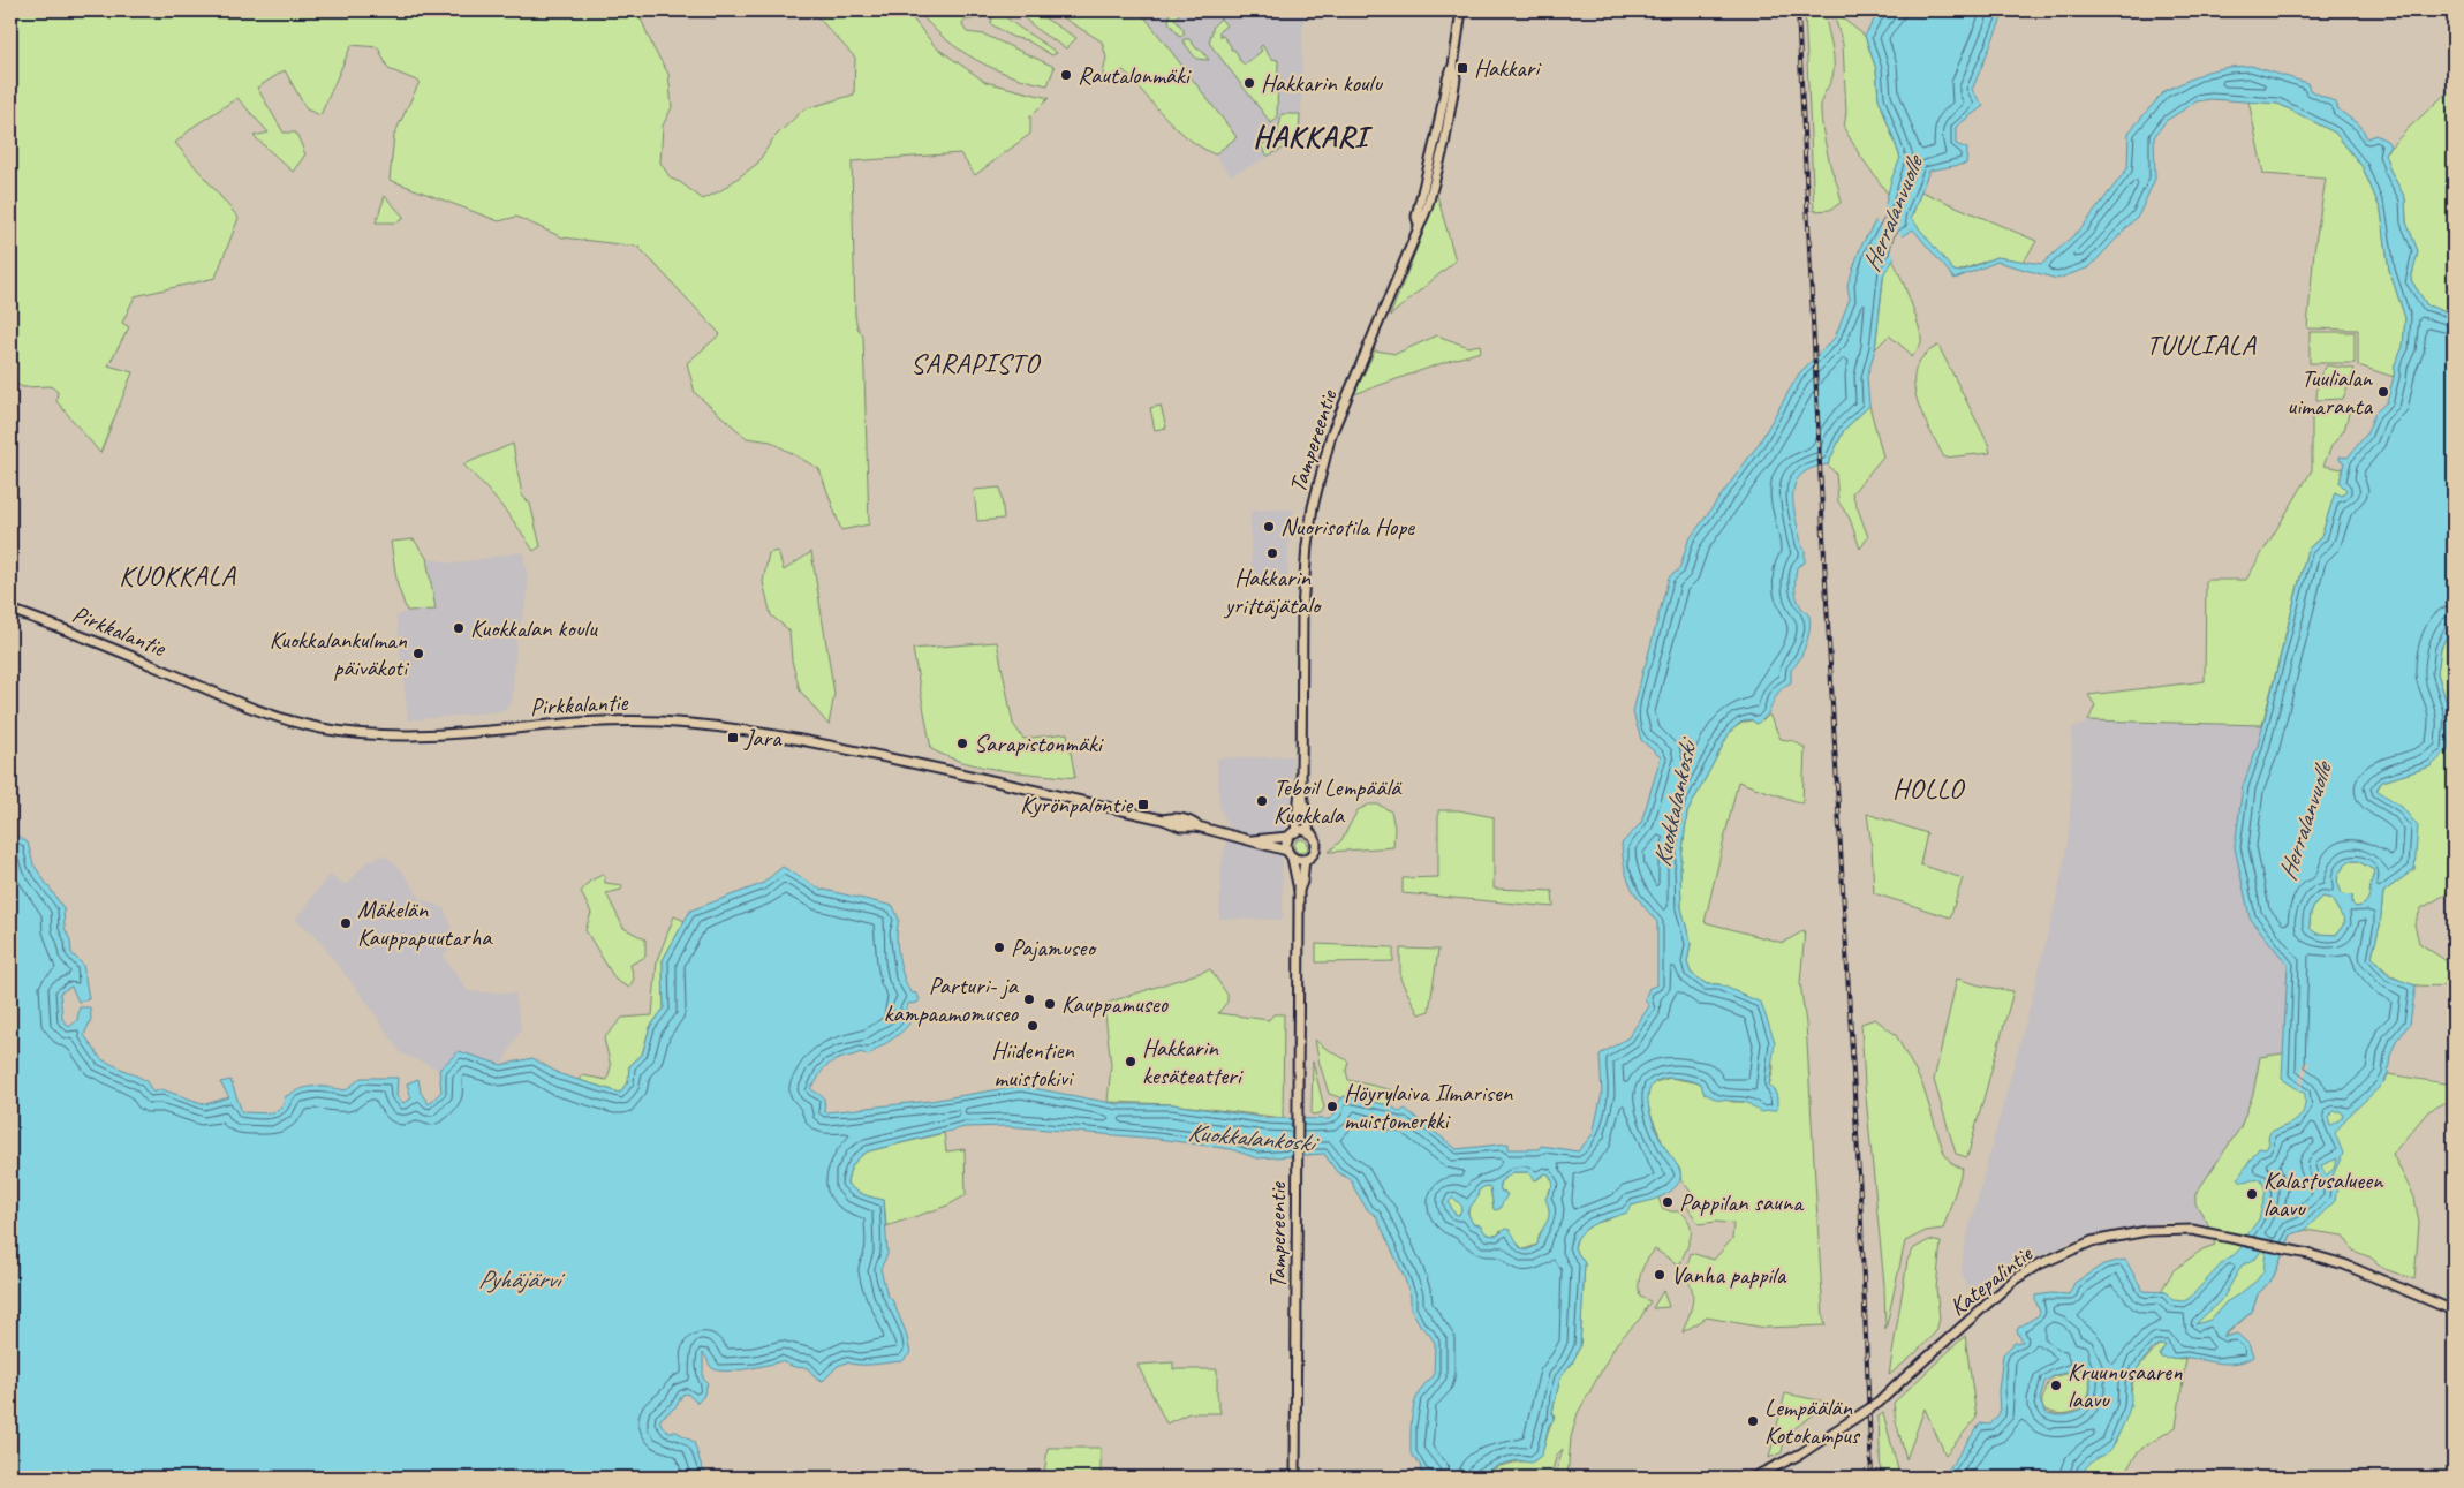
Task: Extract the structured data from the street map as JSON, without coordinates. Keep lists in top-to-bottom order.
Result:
{
  "streets": {
    "street": ["Tampereentie", "Pirkkalantie", "Katepalintie"]
  },
  "crossings": [
    ["Tampereentie", "Pirkkalantie"]
  ],
  "districts": [
    "HAKKARI",
    "TUULIALA",
    "SARAPISTO",
    "KUOKKALA",
    "HOLLO"
  ],
  "water": ["Herralanvuolle", "Kuokkalankoski", "Pyhäjärvi"],
  "places": {
    "transit": ["Hakkari", "Jara", "Kyrönpalontie"],
    "other": [
      "Rautalonmäki",
      "Hakkarin koulu",
      "Tuulialan uimaranta",
      "Nuorisotila Hope",
      "Hakkarin yrittäjätalo",
      "Kuokkalan koulu",
      "Kuokkalankulman päiväkoti",
      "Sarapistonmäki",
      "Teboil Lempäälä Kuokkala",
      "Mäkelän Kauppapuutarha",
      "Pajamuseo",
      "Parturi- ja kampaamomuseo",
      "Kauppamuseo",
      "Hiidentien muistokivi",
      "Hakkarin kesäteatteri",
      "Höyrylaiva Ilmarisen muistomerkki",
      "Kalastusalueen laavu",
      "Pappilan sauna",
      "Vanha pappila",
      "Kruunusaaren laavu",
      "Lempäälän Kotokampus"
    ]
  }
}
